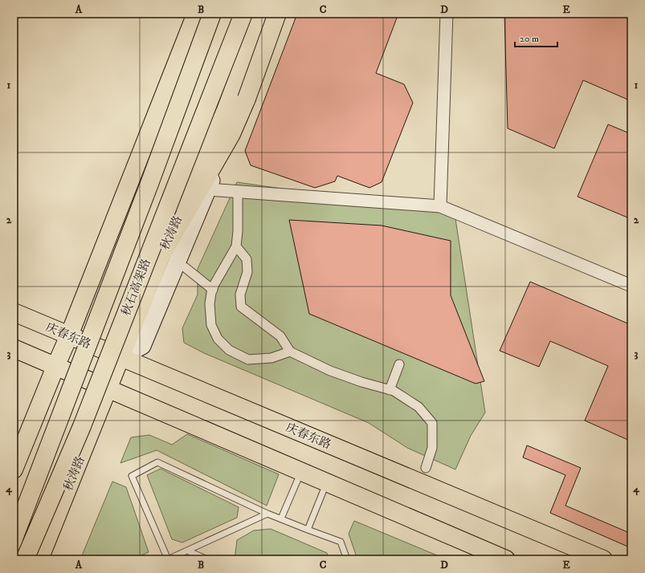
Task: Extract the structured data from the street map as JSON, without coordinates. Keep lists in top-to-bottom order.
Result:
{
  "streets": {
    "main road": ["秋涛路", "秋石高架路", "庆春东路"]
  },
  "crossings": [
    ["秋涛路", "庆春东路"]
  ],
  "scale_bar": "20 m",
  "grid": {
    "columns": [
      "A",
      "B",
      "C",
      "D",
      "E"
    ],
    "rows": [
      "1",
      "2",
      "3",
      "4"
    ]
  }
}
